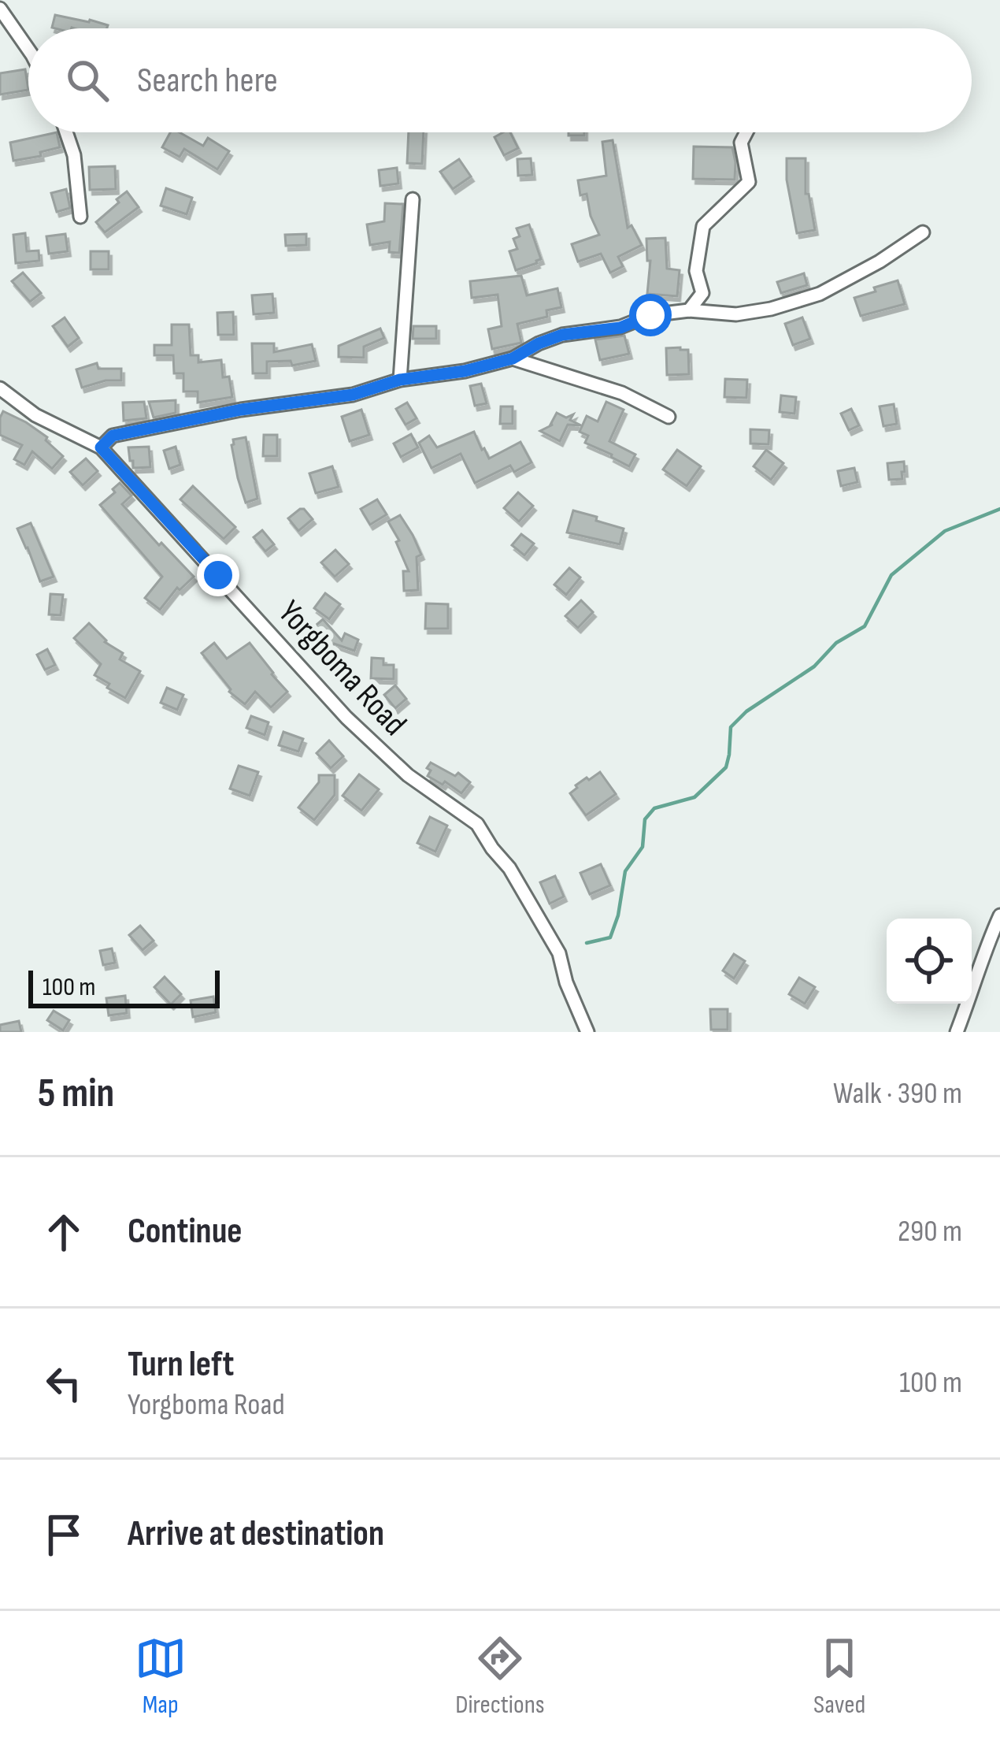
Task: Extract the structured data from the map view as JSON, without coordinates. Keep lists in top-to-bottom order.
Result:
{
  "streets": {
    "street": ["Yorgboma Road"]
  },
  "scale_bar": "100 m",
  "page": {
    "search": "Search here",
    "scale": "100 m",
    "heading": ["5 min", "Walk · 390 m"],
    "list": [
      ["Continue", "290 m"],
      ["Turn left", "Yorgboma Road", "100 m"],
      "Arrive at destination"
    ],
    "nav": ["Map", "Directions", "Saved"]
  }
}
